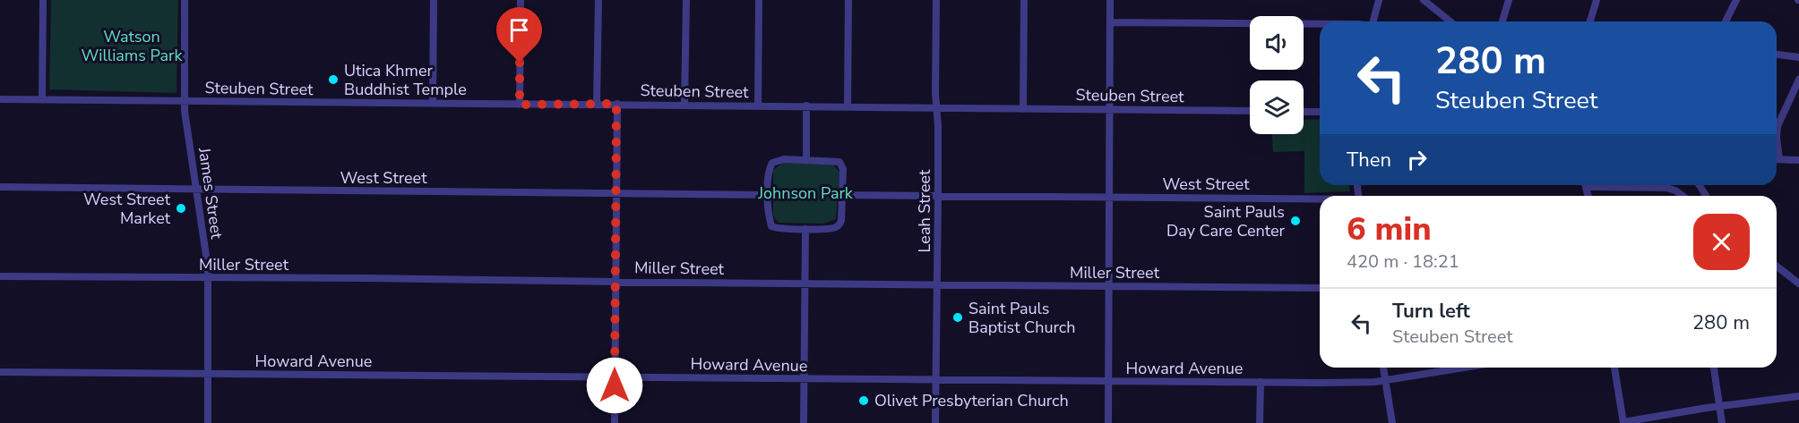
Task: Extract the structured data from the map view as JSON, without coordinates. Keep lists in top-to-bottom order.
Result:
{
  "streets": {
    "street": [
      "Steuben Street",
      "West Street",
      "James Street",
      "Leah Street",
      "Miller Street",
      "Howard Avenue"
    ]
  },
  "crossings": [
    ["Steuben Street", "James Street"],
    ["Steuben Street", "Leah Street"],
    ["West Street", "James Street"],
    ["West Street", "Leah Street"],
    ["James Street", "Miller Street"],
    ["James Street", "Howard Avenue"],
    ["Leah Street", "Miller Street"],
    ["Leah Street", "Howard Avenue"]
  ],
  "parks": ["Watson Williams Park", "Johnson Park"],
  "places": [
    "Utica Khmer Buddhist Temple",
    "West Street Market",
    "Saint Pauls Day Care Center",
    "Saint Pauls Baptist Church",
    "Olivet Presbyterian Church"
  ],
  "page": {
    "turn": ["280 m", "Steuben Street"],
    "then": "Then",
    "heading": ["6 min", "420 m · 18:21"],
    "list": [
      {
        "name": "Turn left",
        "note": "Steuben Street",
        "value": "280 m"
      }
    ]
  }
}
